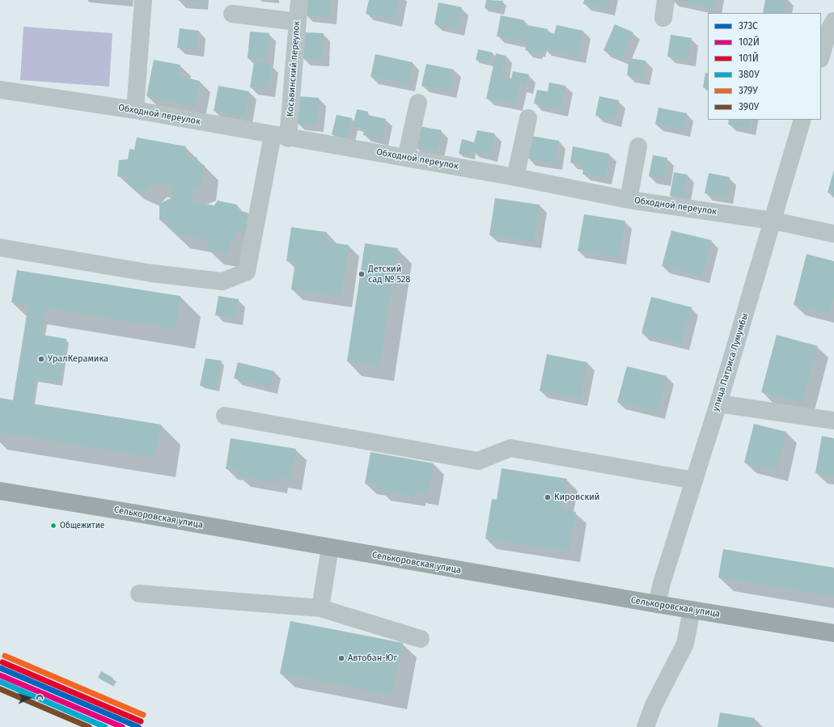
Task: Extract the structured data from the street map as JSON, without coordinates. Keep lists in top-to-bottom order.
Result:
{
  "streets": {
    "main road": ["Селькоровская улица"],
    "street": ["Косьвинский переулок", "Обходной переулок", "улица Патриса Лумумбы"]
  },
  "crossings": [
    ["Косьвинский переулок", "Обходной переулок"],
    ["Обходной переулок", "улица Патриса Лумумбы"],
    ["улица Патриса Лумумбы", "Селькоровская улица"]
  ],
  "places": [
    "Детский сад № 528",
    "УралКерамика",
    "Кировский",
    "Общежитие",
    "Автобан-Юг"
  ],
  "lines": [
    "transit line 379У",
    "transit line 101Й",
    "transit line 373C",
    "transit line 102Й",
    "transit line 380У",
    "transit line 390У"
  ],
  "legend": [
    "373C",
    "102Й",
    "101Й",
    "380У",
    "379У",
    "390У"
  ],
  "north": "right"
}
